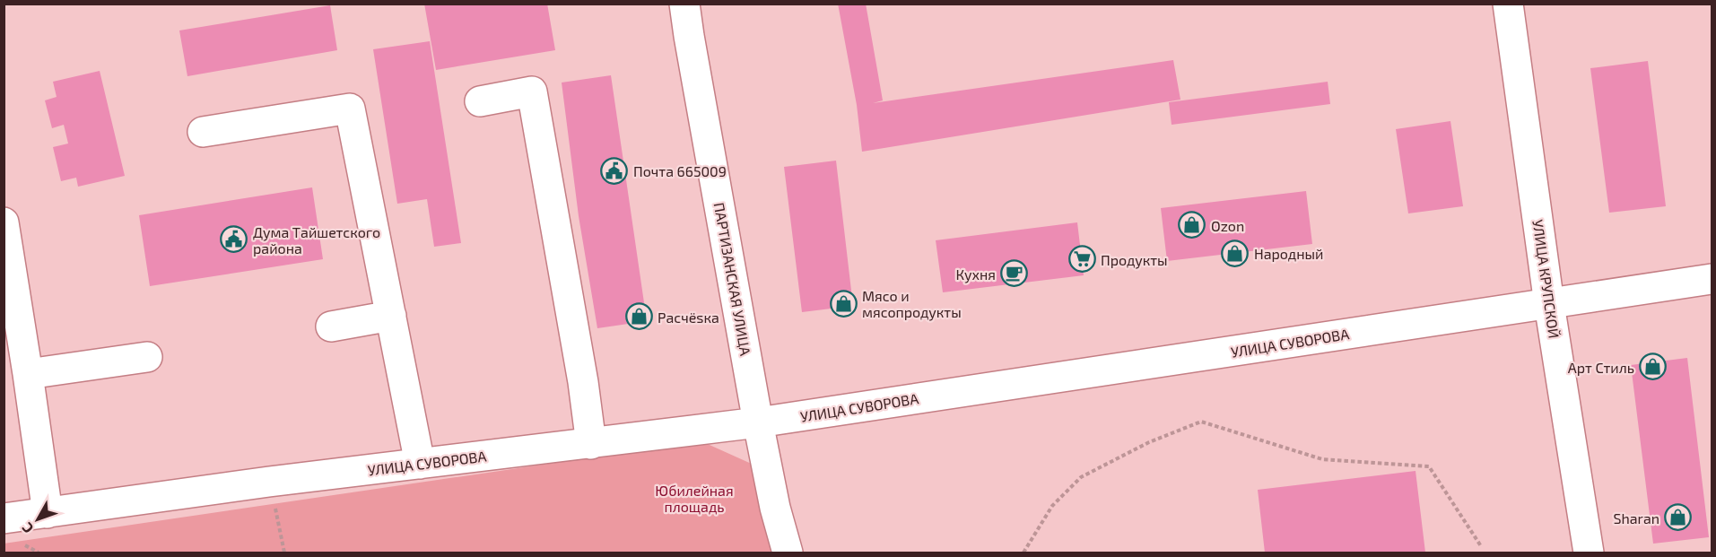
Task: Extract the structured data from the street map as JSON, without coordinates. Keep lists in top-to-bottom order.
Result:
{
  "streets": {
    "street": ["ПАРТИЗАНСКАЯ УЛИЦА", "УЛИЦА КРУПСКОЙ", "УЛИЦА СУВОРОВА"]
  },
  "crossings": [
    ["ПАРТИЗАНСКАЯ УЛИЦА", "УЛИЦА СУВОРОВА"],
    ["УЛИЦА КРУПСКОЙ", "УЛИЦА СУВОРОВА"]
  ],
  "parks": ["Юбилейная площадь"],
  "places": {
    "public building": ["Почта 665009", "Дума Тайшетского района"],
    "shop": [
      "Ozon",
      "Народный",
      "Мясо и мясопродукты",
      "Расчёsка",
      "Арт Стиль",
      "Sharan"
    ],
    "supermarket": ["Продукты"],
    "cafe": ["Кухня"]
  },
  "north": "bottom left"
}
